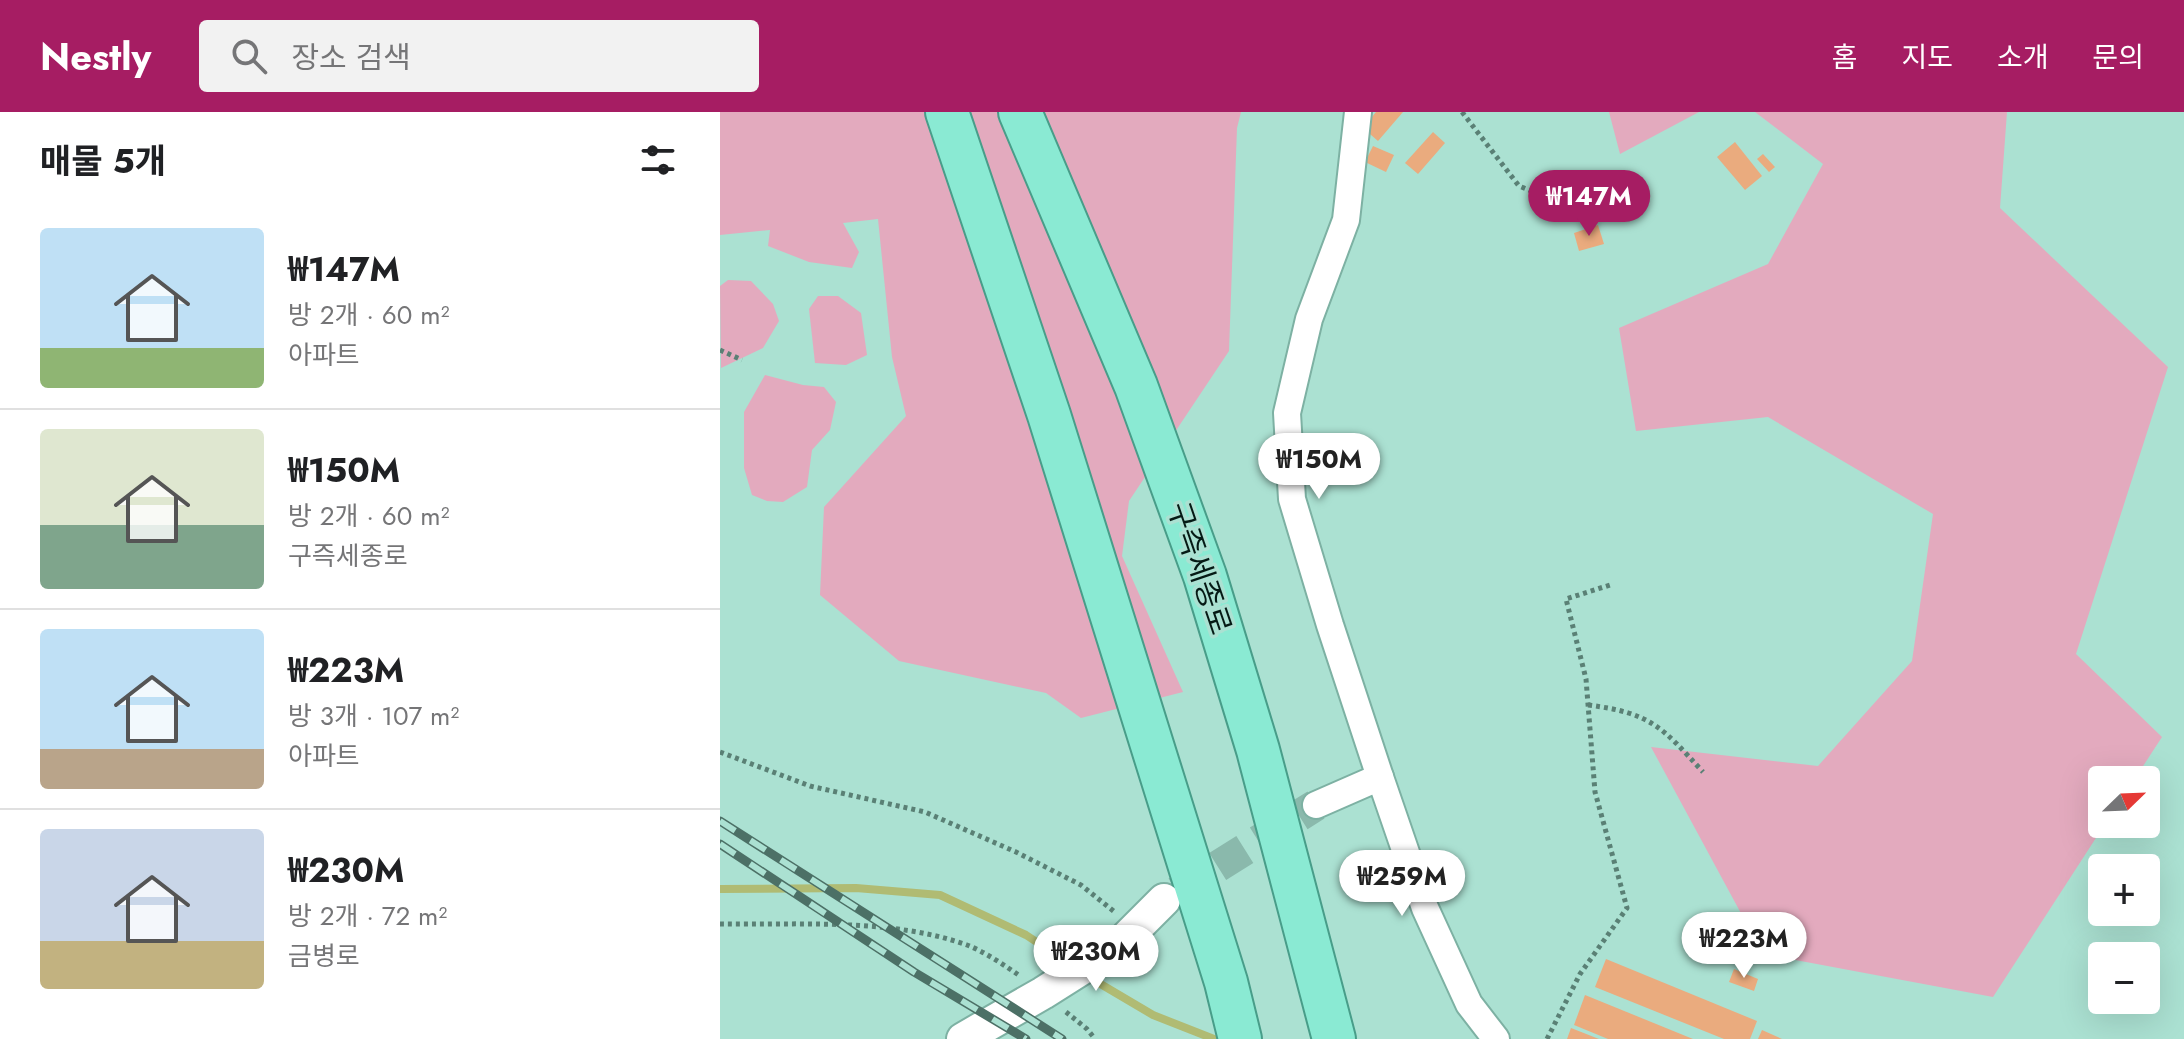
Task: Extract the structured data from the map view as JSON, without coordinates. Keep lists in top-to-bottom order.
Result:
{
  "streets": {
    "highway": ["구즉세종로"]
  },
  "north": "top right",
  "page": {
    "header": "Nestly",
    "search": "장소 검색",
    "nav": [
      "홈",
      "지도",
      "소개",
      "문의"
    ],
    "heading": "매물 5개",
    "price": [
      "₩147M",
      "₩150M",
      "₩259M",
      "₩223M",
      "₩230M"
    ],
    "list": [
      {
        "name": "₩147M",
        "note": "방 2개 · 60 m² · 아파트"
      },
      {
        "name": "₩150M",
        "note": "방 2개 · 60 m² · 구즉세종로"
      },
      {
        "name": "₩223M",
        "note": "방 3개 · 107 m² · 아파트"
      },
      {
        "name": "₩230M",
        "note": "방 2개 · 72 m² · 금병로"
      }
    ],
    "map_buttons": ["+", "−"]
  }
}
